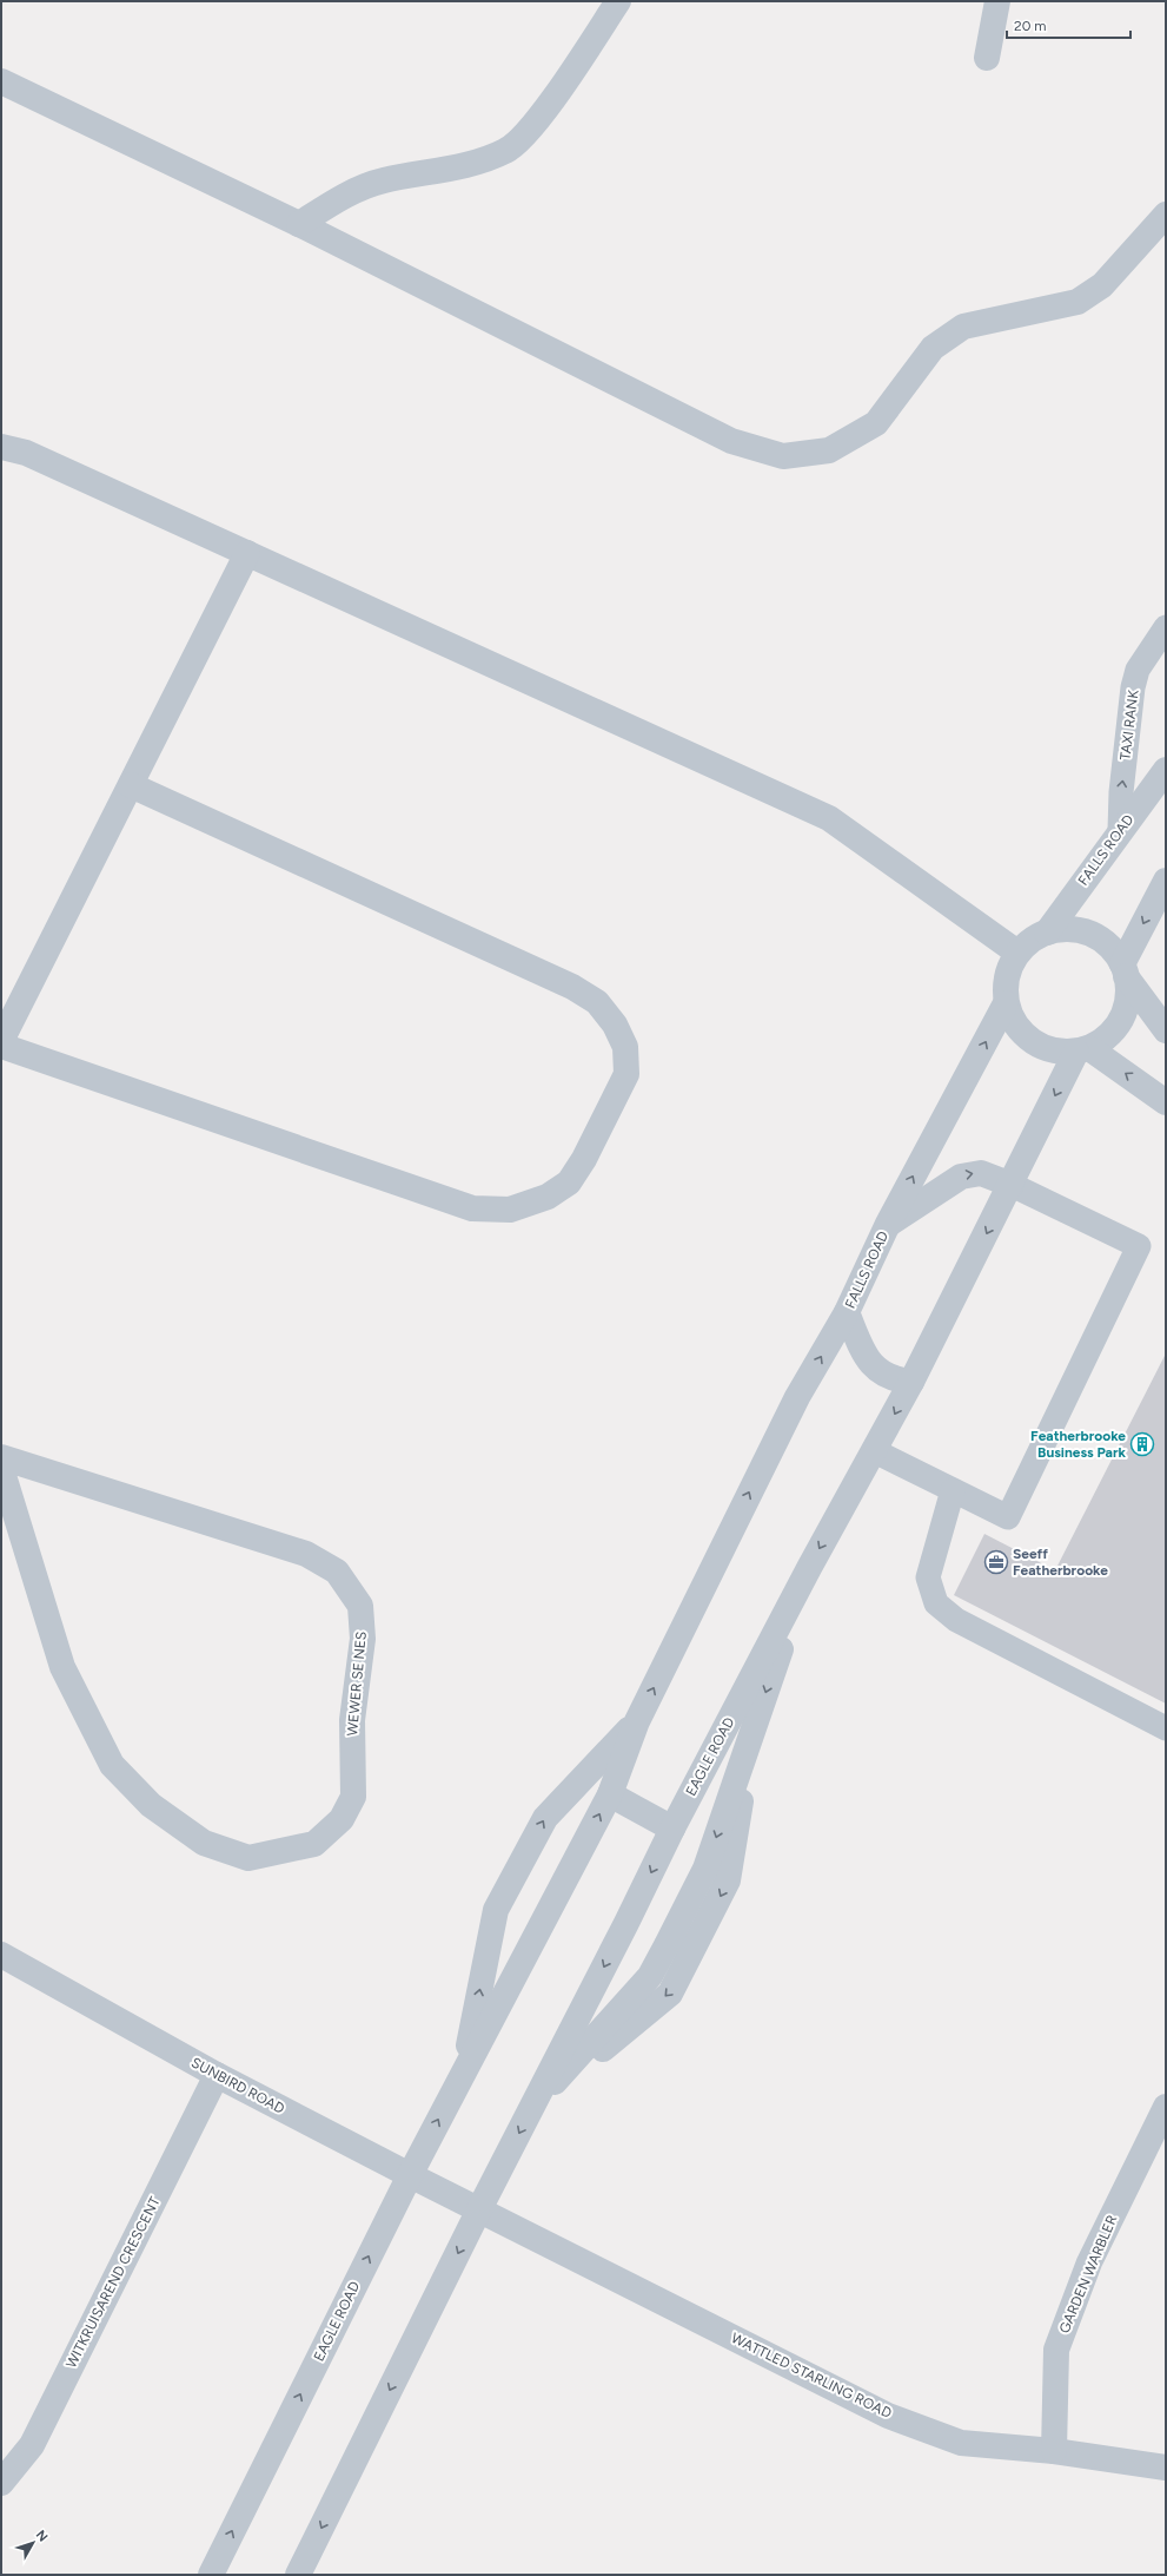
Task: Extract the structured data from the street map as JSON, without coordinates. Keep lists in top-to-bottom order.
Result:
{
  "streets": {
    "street": [
      "FALLS ROAD",
      "WEWER SE NES",
      "EAGLE ROAD",
      "SUNBIRD ROAD",
      "GARDEN WARBLER",
      "WITKRUISAREND CRESCENT",
      "WATTLED STARLING ROAD"
    ],
    "lane": ["TAXI RANK"]
  },
  "crossings": [
    ["TAXI RANK", "FALLS ROAD"],
    ["FALLS ROAD", "EAGLE ROAD"],
    ["EAGLE ROAD", "SUNBIRD ROAD"],
    ["EAGLE ROAD", "WATTLED STARLING ROAD"],
    ["SUNBIRD ROAD", "WITKRUISAREND CRESCENT"],
    ["SUNBIRD ROAD", "WATTLED STARLING ROAD"],
    ["GARDEN WARBLER", "WATTLED STARLING ROAD"]
  ],
  "one_way": ["TAXI RANK"],
  "places": {
    "building": ["Featherbrooke Business Park"],
    "office": ["Seeff Featherbrooke"]
  },
  "scale_bar": "20 m",
  "north": "top right"
}
